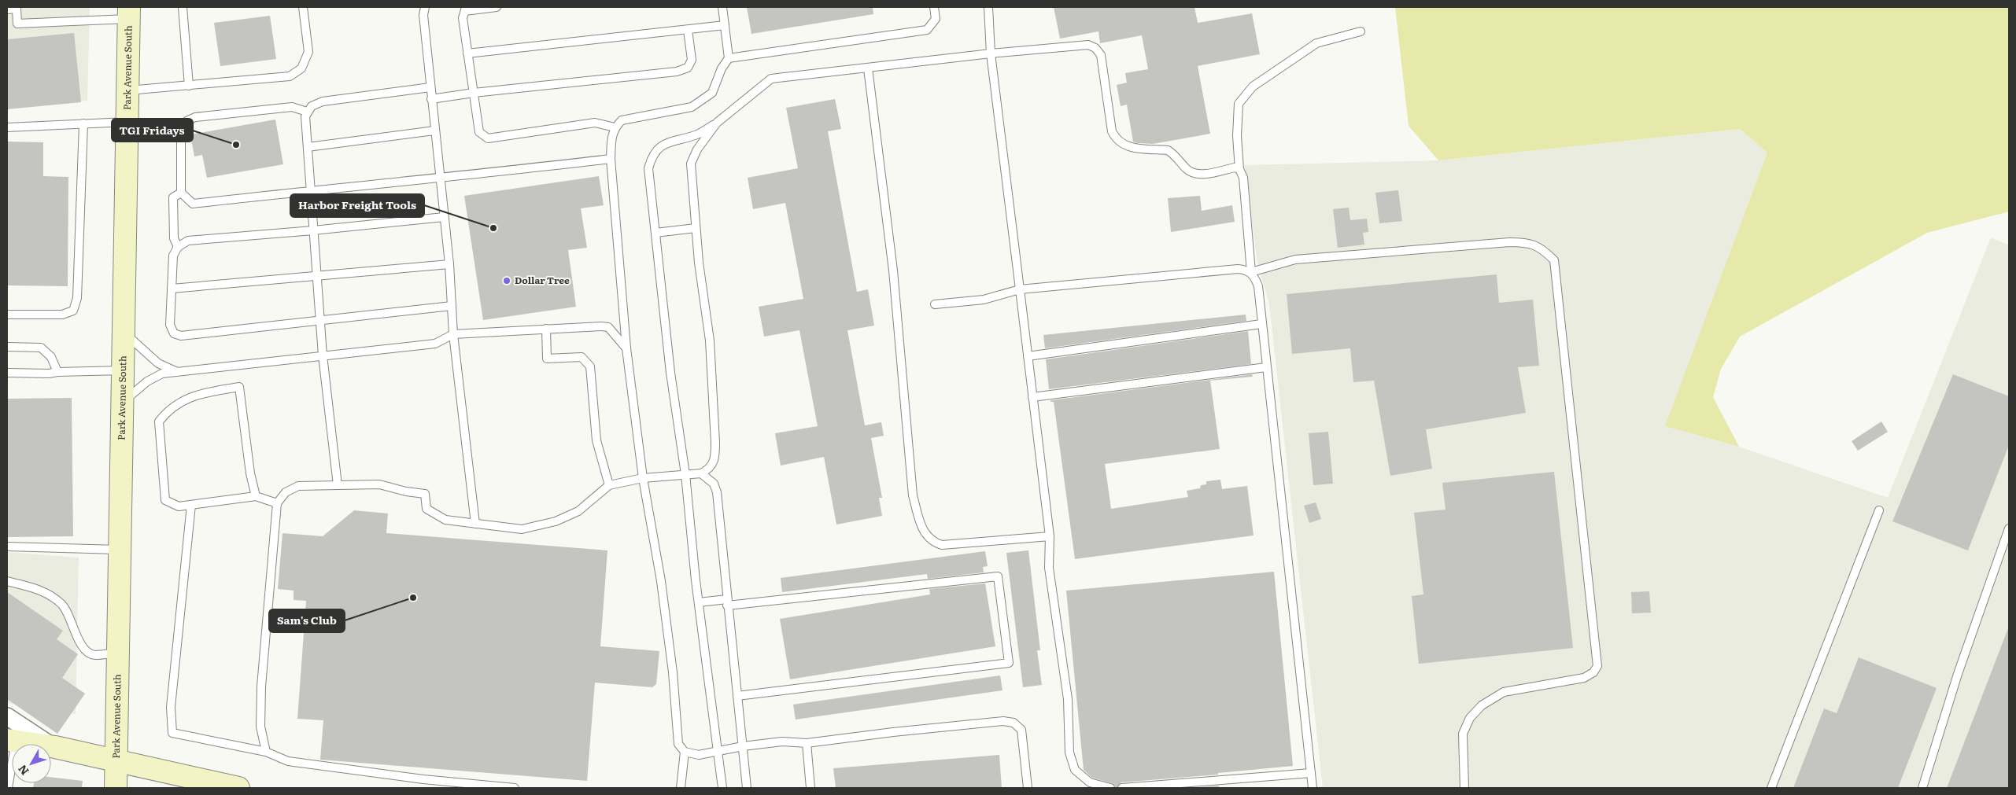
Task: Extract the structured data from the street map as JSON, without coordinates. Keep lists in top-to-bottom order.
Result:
{
  "streets": {
    "street": ["Park Avenue South"]
  },
  "places": [
    "TGI Fridays",
    "Harbor Freight Tools",
    "Dollar Tree",
    "Sam's Club"
  ],
  "north": "bottom left"
}
